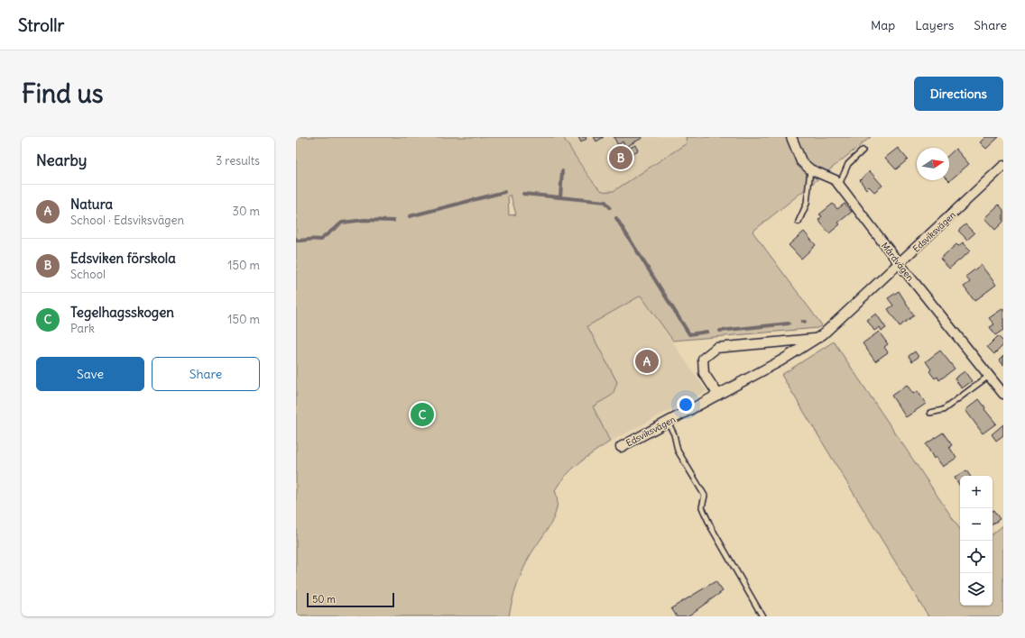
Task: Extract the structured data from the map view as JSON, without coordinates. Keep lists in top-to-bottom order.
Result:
{
  "streets": {
    "street": ["Edsviksvägen", "Mårdvägen"]
  },
  "crossings": [
    ["Edsviksvägen", "Mårdvägen"]
  ],
  "scale_bar": "50 m",
  "north": "right",
  "page": {
    "header": "Strollr",
    "nav": ["Map", "Layers", "Share"],
    "buttons": [
      "Directions",
      ["Save", "Share"]
    ],
    "title": "Find us",
    "heading": ["Nearby", "3 results"],
    "pins": ["B", "A", "C"],
    "list": [
      {
        "mark": "A",
        "name": "Natura",
        "note": "School · Edsviksvägen",
        "value": "30 m"
      },
      {
        "mark": "B",
        "name": "Edsviken förskola",
        "note": "School",
        "value": "150 m"
      },
      {
        "mark": "C",
        "name": "Tegelhagsskogen",
        "note": "Park",
        "value": "150 m"
      }
    ],
    "map_buttons": ["+", "−"],
    "scale": "50 m"
  }
}
